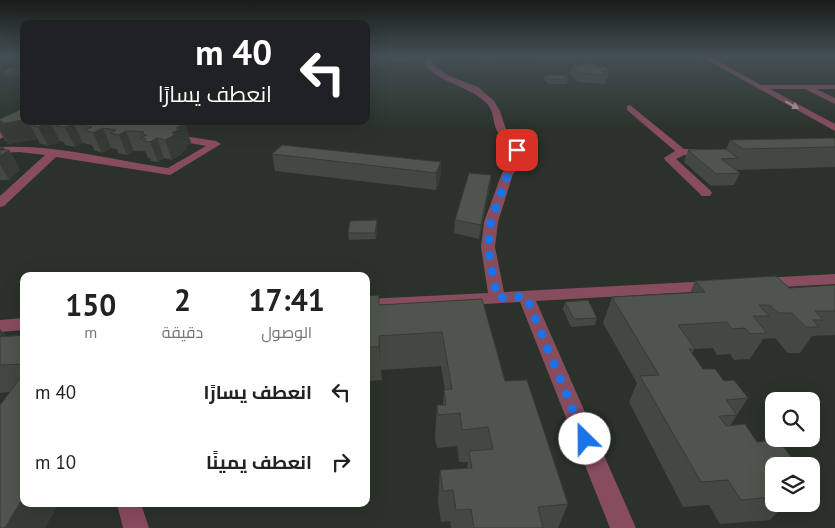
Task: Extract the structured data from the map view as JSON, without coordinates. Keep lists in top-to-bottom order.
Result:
{
  "page": {
    "turn": ["40 m", "انعطف يسارًا"],
    "eta": [
      "17:41",
      "الوصول",
      "2",
      "دقيقة",
      "150",
      "m"
    ],
    "list": [
      {
        "name": "انعطف يسارًا",
        "value": "40 m"
      },
      {
        "name": "انعطف يمينًا",
        "value": "10 m"
      }
    ]
  }
}
